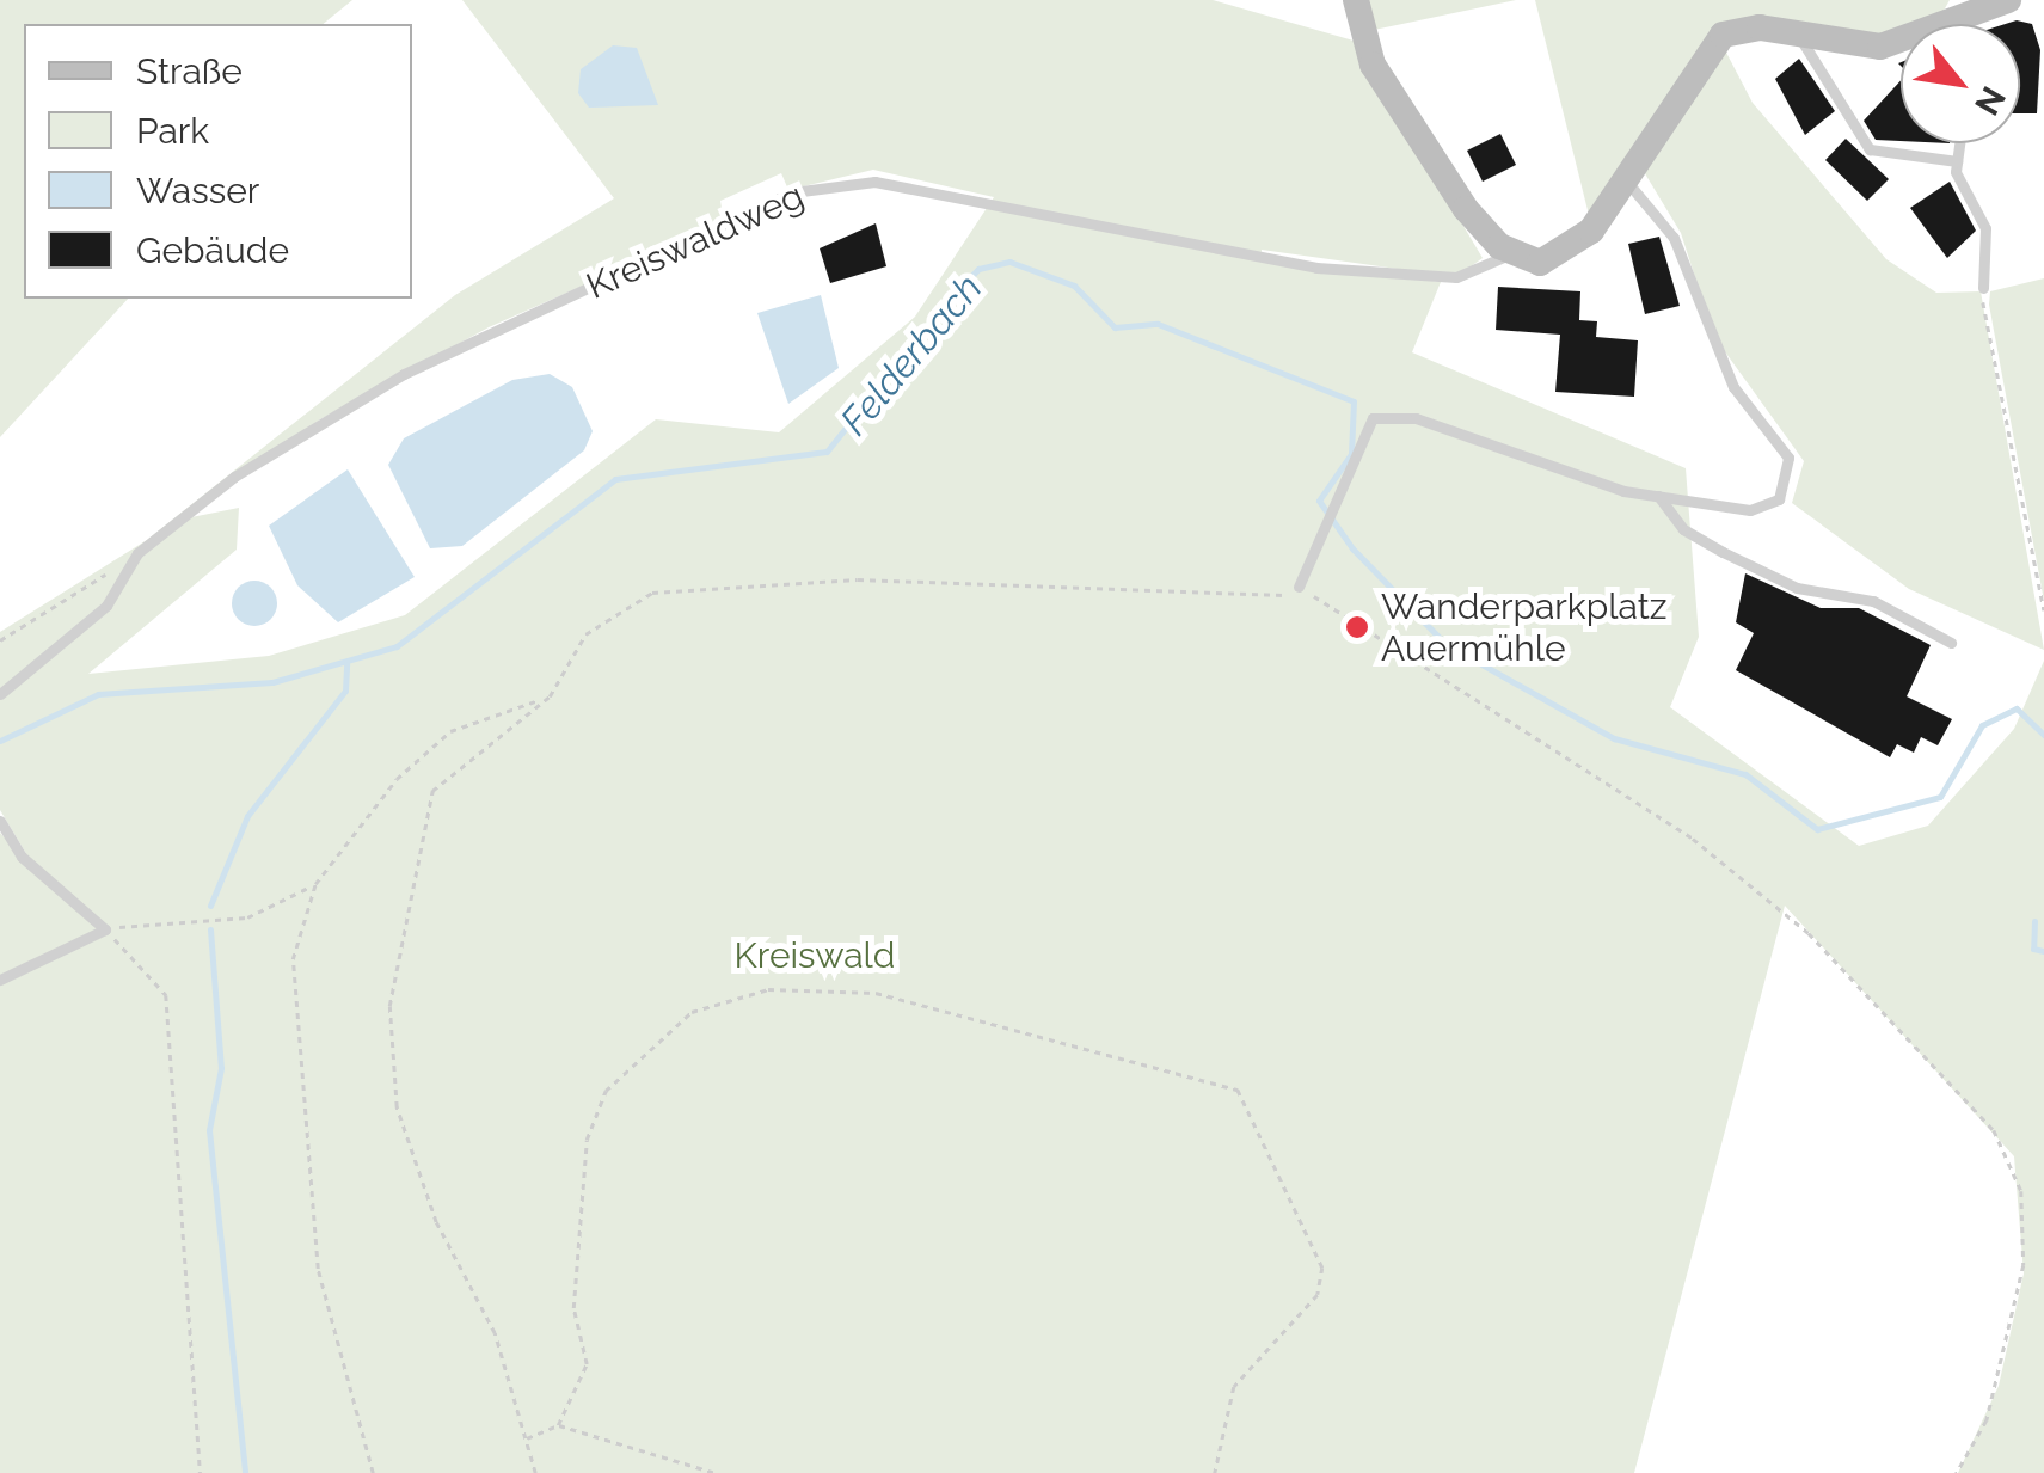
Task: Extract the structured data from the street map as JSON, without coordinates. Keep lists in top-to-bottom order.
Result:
{
  "streets": {
    "lane": ["Kreiswaldweg"]
  },
  "water": ["Felderbach"],
  "parks": ["Kreiswald"],
  "places": ["Wanderparkplatz Auermühle"],
  "legend": [
    "Straße",
    "Park",
    "Wasser",
    "Gebäude"
  ],
  "north": "bottom right"
}
